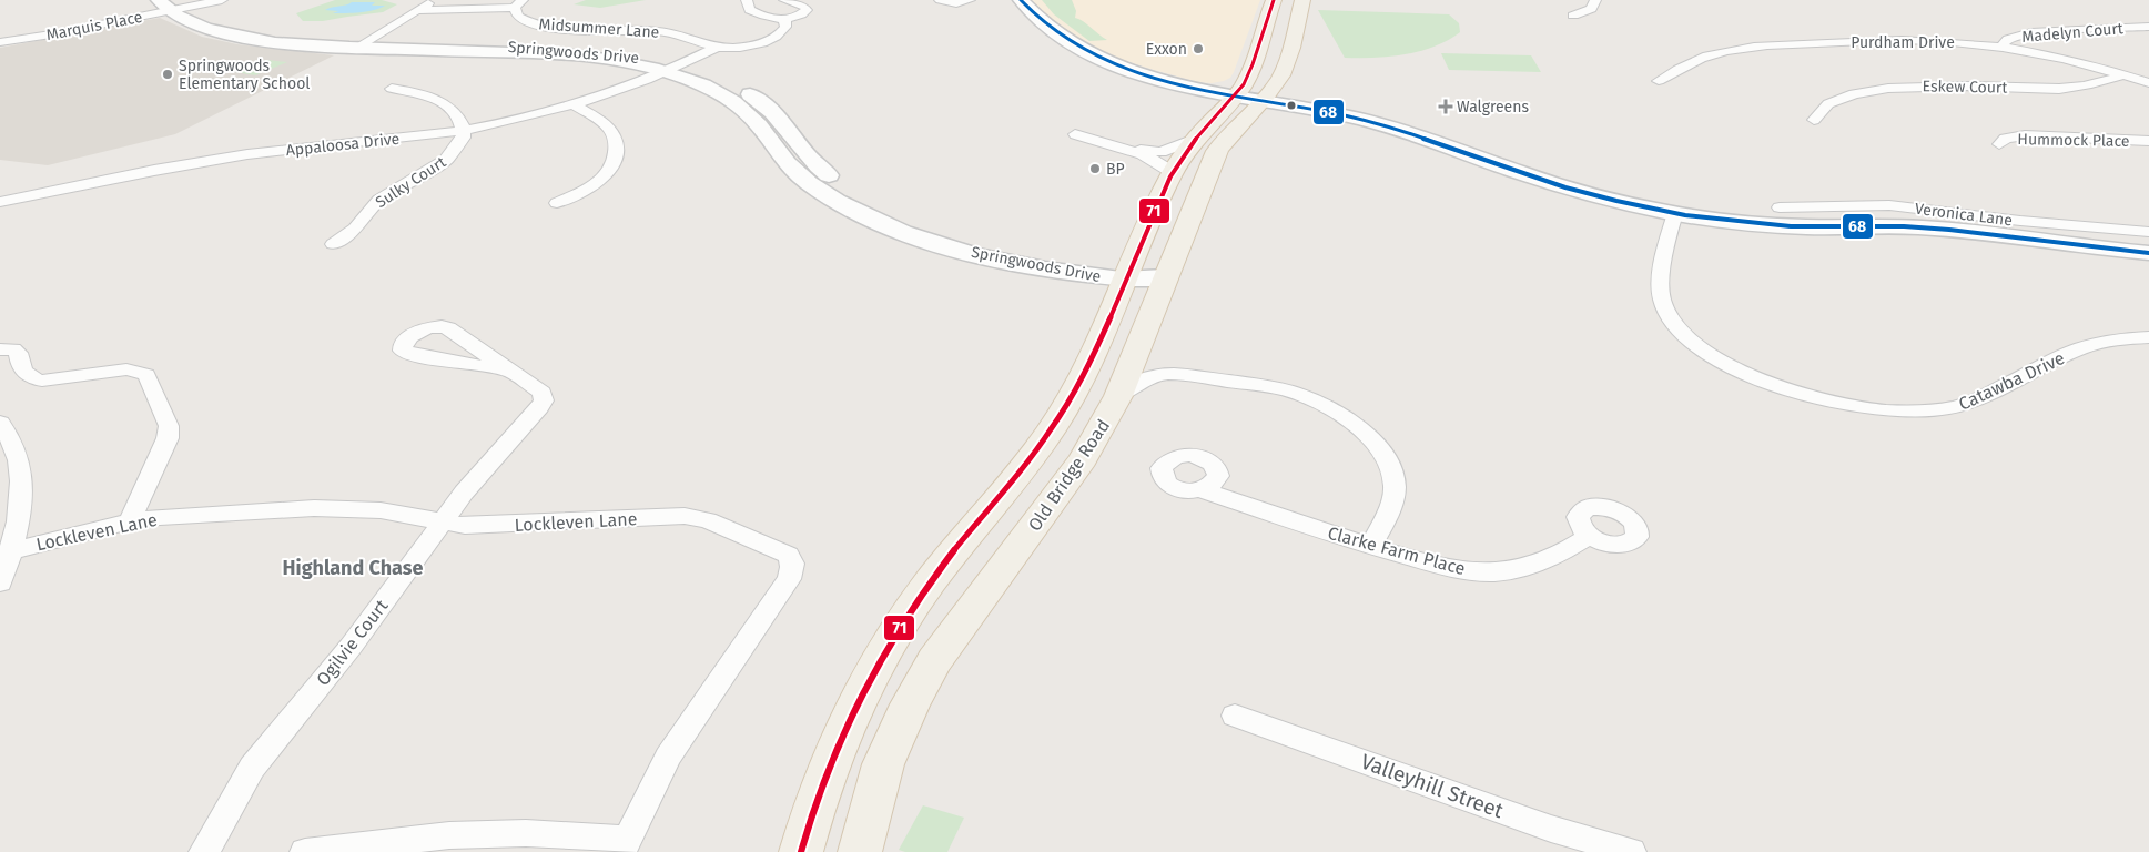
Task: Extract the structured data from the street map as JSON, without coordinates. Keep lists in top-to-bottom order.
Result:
{
  "streets": {
    "main road": ["Old Bridge Road"],
    "street": [
      "Marquis Place",
      "Midsummer Lane",
      "Madelyn Court",
      "Purdham Drive",
      "Springwoods Drive",
      "Eskew Court",
      "Hummock Place",
      "Appaloosa Drive",
      "Sulky Court",
      "Veronica Lane",
      "Catawba Drive",
      "Lockleven Lane",
      "Clarke Farm Place",
      "Ogilvie Court",
      "Valleyhill Street"
    ]
  },
  "crossings": [
    ["Marquis Place", "Springwoods Drive"],
    ["Madelyn Court", "Purdham Drive"],
    ["Purdham Drive", "Eskew Court"],
    ["Springwoods Drive", "Appaloosa Drive"],
    ["Springwoods Drive", "Old Bridge Road"],
    ["Appaloosa Drive", "Sulky Court"],
    ["Lockleven Lane", "Ogilvie Court"]
  ],
  "districts": ["Highland Chase"],
  "places": {
    "other": ["Exxon", "Springwoods Elementary School", "BP"],
    "health": ["Walgreens"]
  },
  "lines": ["transit line 68", "transit line 71"]
}
